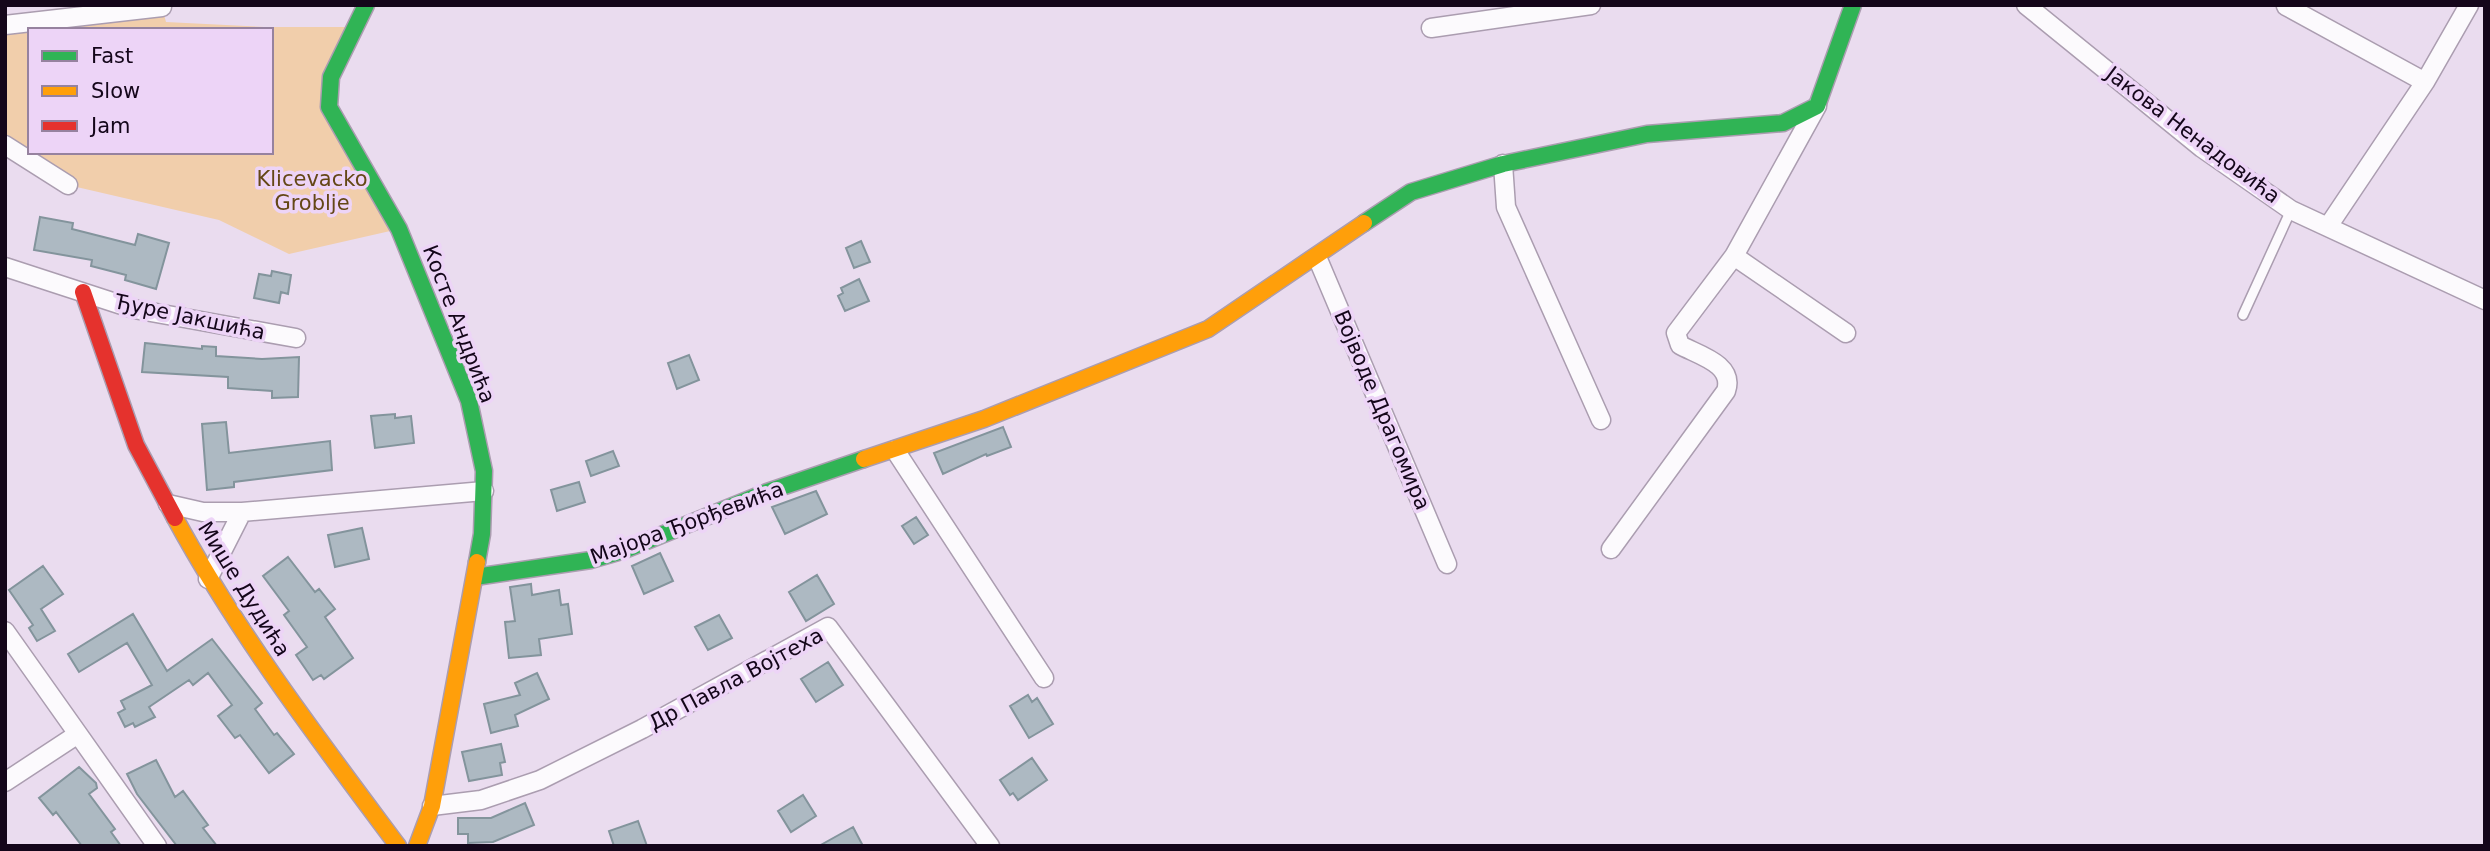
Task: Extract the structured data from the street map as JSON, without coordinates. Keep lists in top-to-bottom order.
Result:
{
  "streets": {
    "street": [
      "Јакова Ненадовића",
      "Ђуре Јакшића",
      "Косте Андрића",
      "Војводе Драгомира",
      "Мајора Ђорђевића",
      "Мише Дудића",
      "Др Павла Војтеха"
    ]
  },
  "crossings": [
    ["Ђуре Јакшића", "Мише Дудића"],
    ["Косте Андрића", "Мајора Ђорђевића"],
    ["Косте Андрића", "Др Павла Војтеха"],
    ["Војводе Драгомира", "Мајора Ђорђевића"]
  ],
  "parks": ["Klicevacko Groblje"],
  "legend": ["Fast", "Slow", "Jam"]
}
